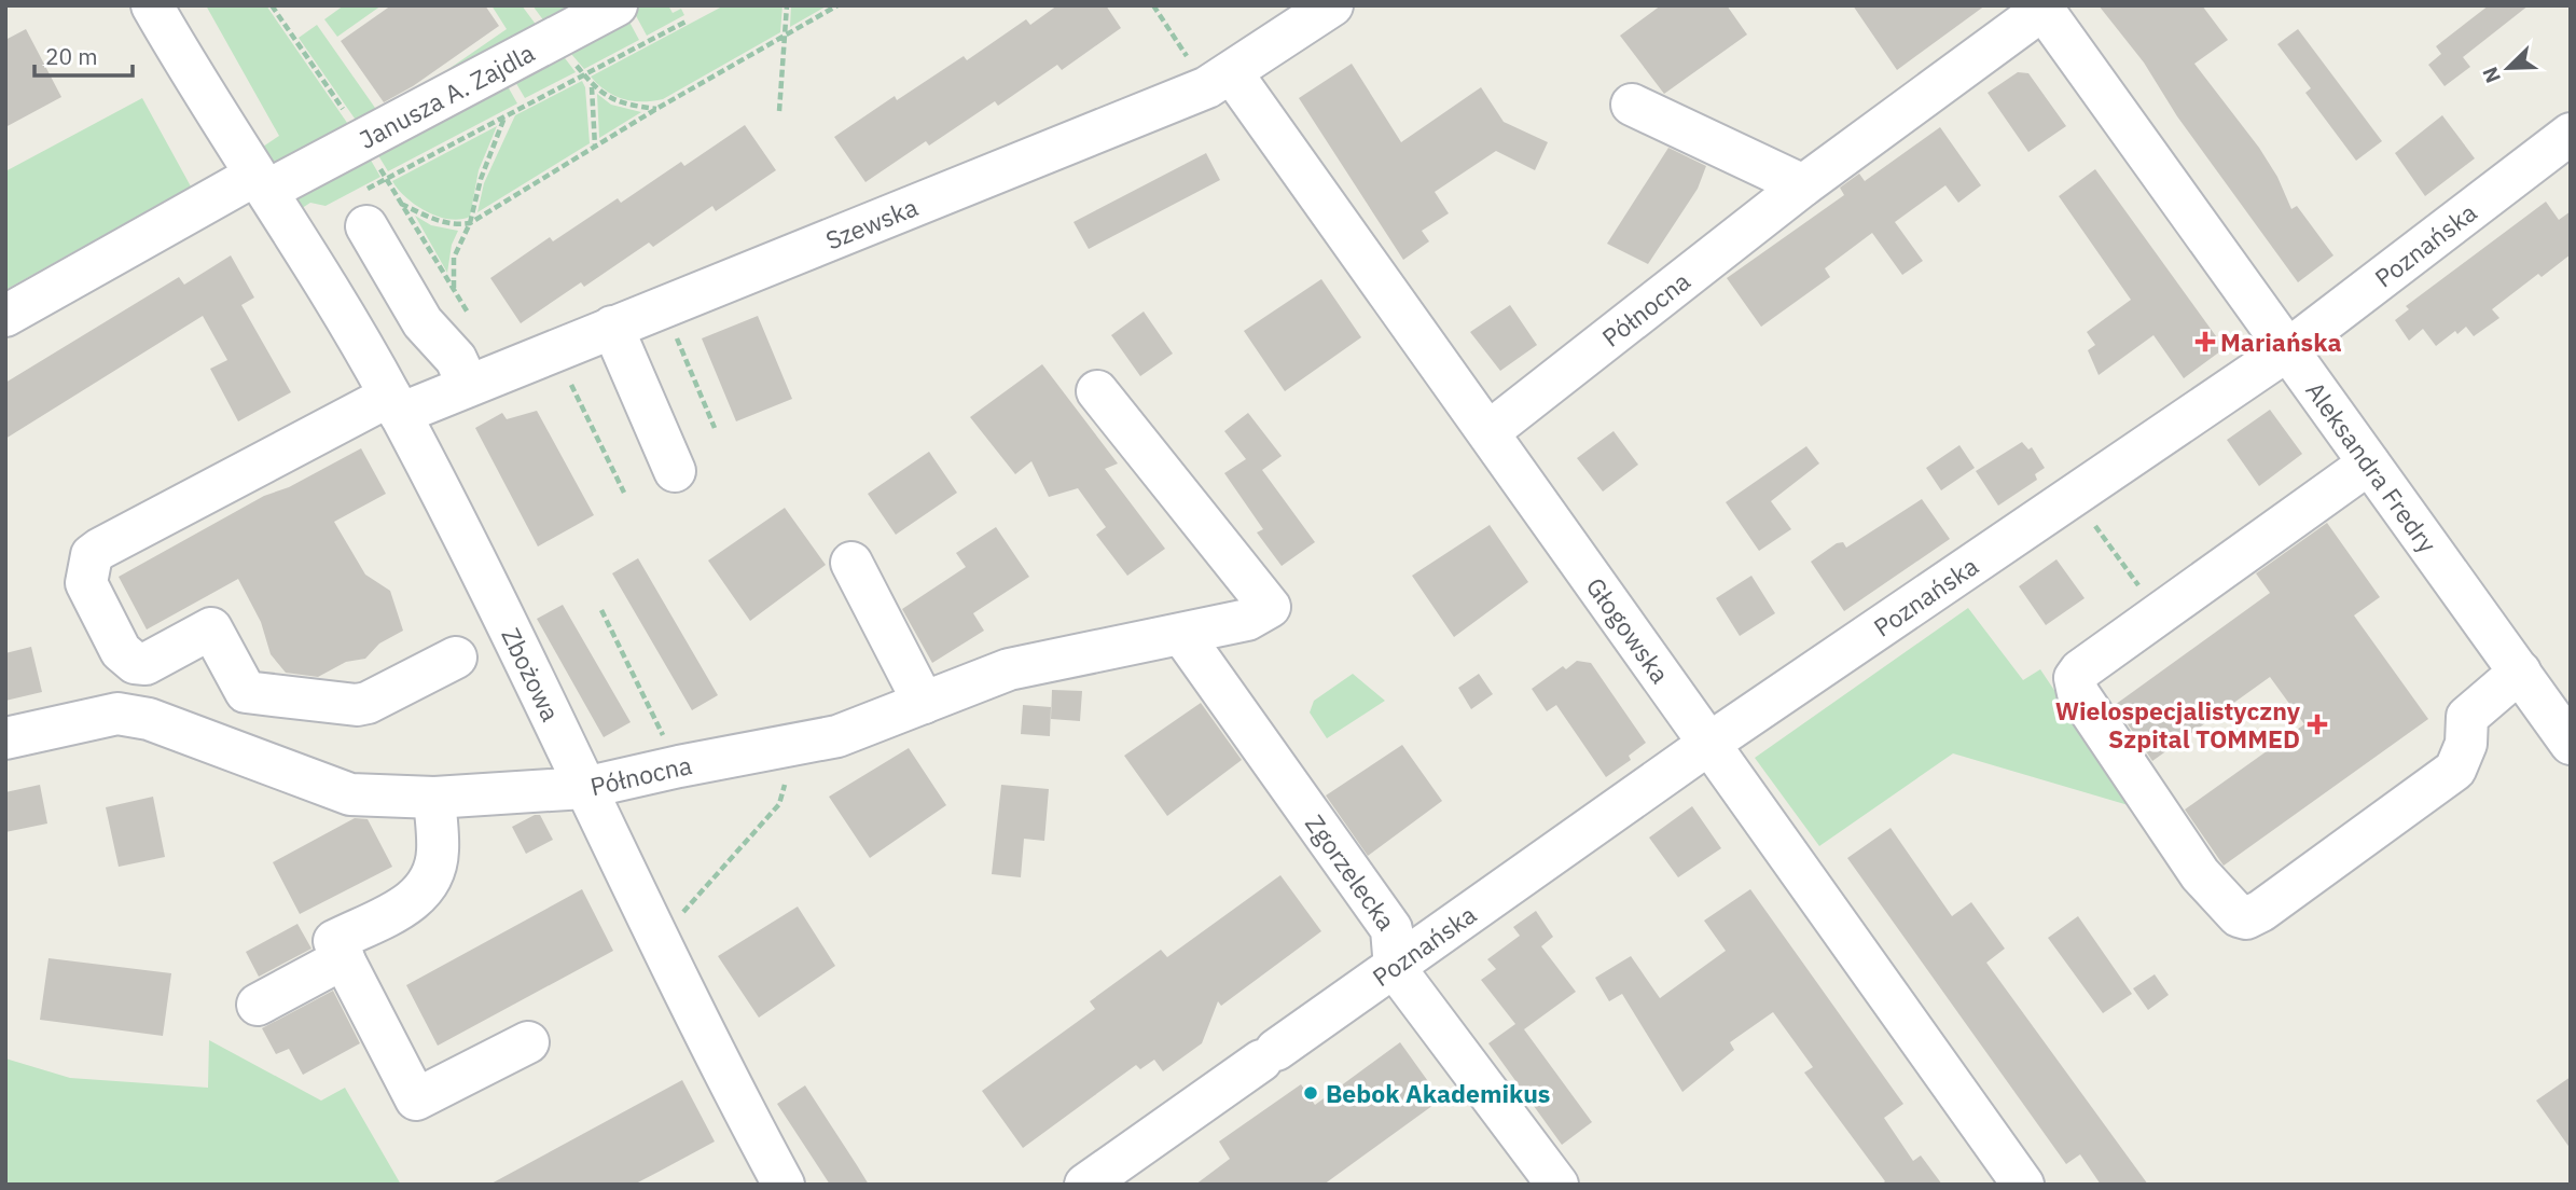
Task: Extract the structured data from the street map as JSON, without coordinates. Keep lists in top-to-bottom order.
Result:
{
  "streets": {
    "street": [
      "Janusza A. Zajdla",
      "Szewska",
      "Poznańska",
      "Północna",
      "Aleksandra Fredry",
      "Głogowska",
      "Zbożowa",
      "Zgorzelecka"
    ]
  },
  "crossings": [
    ["Janusza A. Zajdla", "Zbożowa"],
    ["Szewska", "Głogowska"],
    ["Szewska", "Zbożowa"],
    ["Poznańska", "Aleksandra Fredry"],
    ["Poznańska", "Głogowska"],
    ["Poznańska", "Zgorzelecka"],
    ["Północna", "Aleksandra Fredry"],
    ["Północna", "Głogowska"],
    ["Północna", "Zbożowa"],
    ["Północna", "Zgorzelecka"]
  ],
  "places": {
    "health": ["Mariańska", "Wielospecjalistyczny Szpital TOMMED"],
    "other": ["Bebok Akademikus"]
  },
  "scale_bar": "20 m",
  "north": "bottom left"
}
